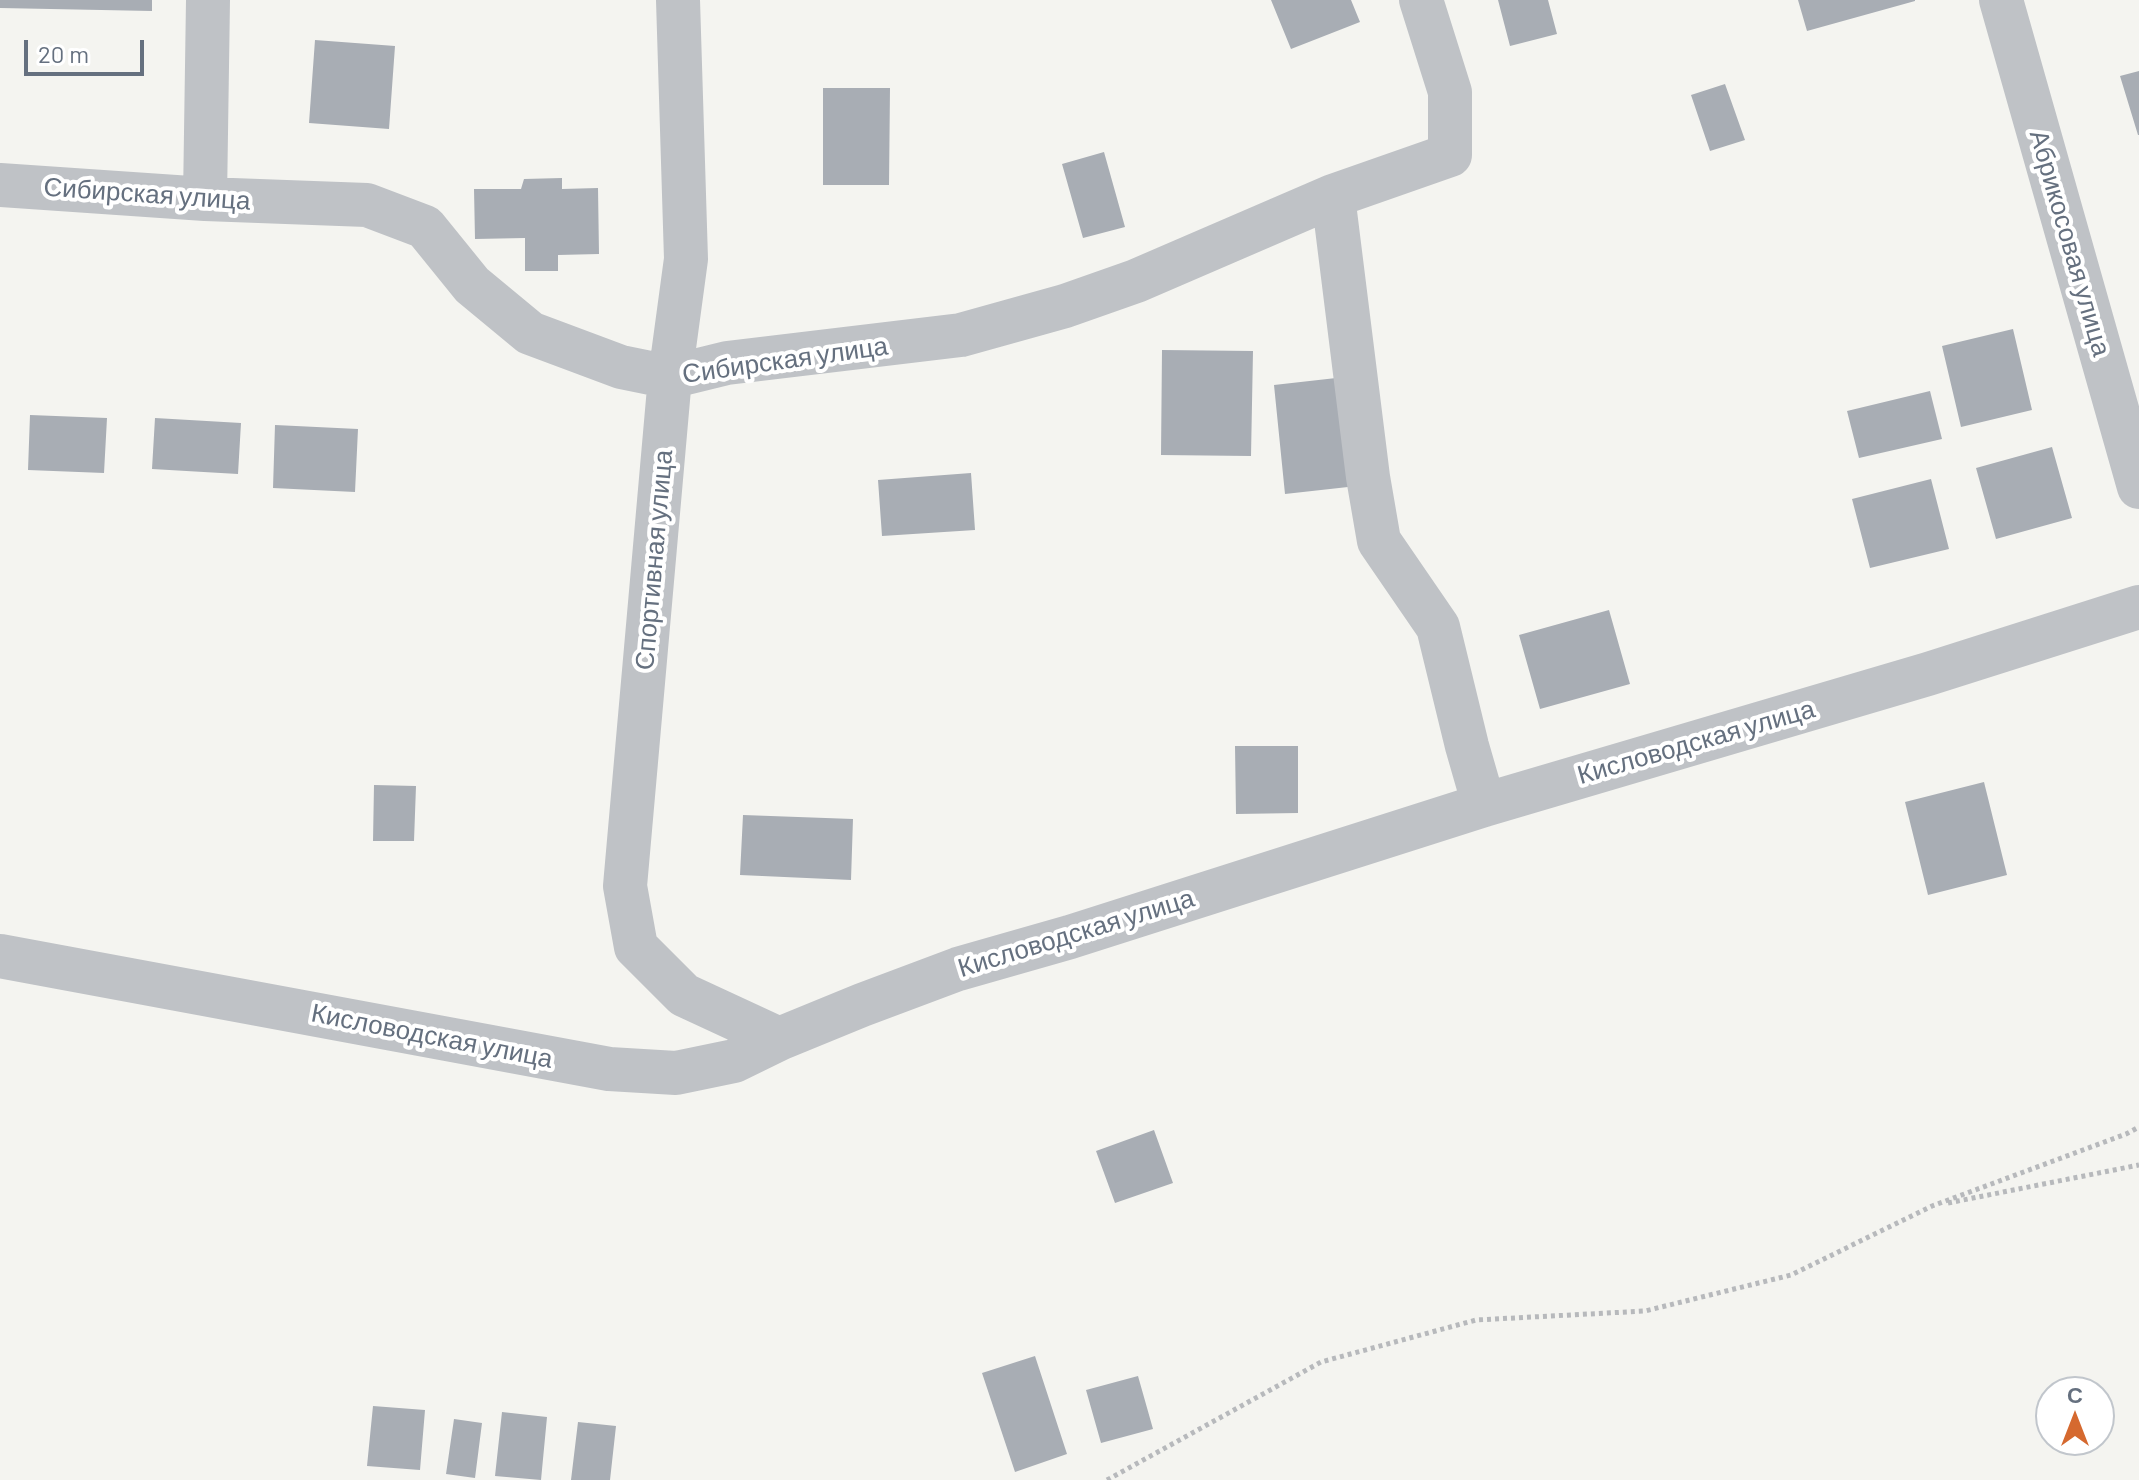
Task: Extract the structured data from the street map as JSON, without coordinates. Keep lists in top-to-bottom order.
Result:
{
  "streets": {
    "street": [
      "Сибирская улица",
      "Абрикосовая улица",
      "Спортивная улица",
      "Кисловодская улица"
    ]
  },
  "crossings": [
    ["Сибирская улица", "Спортивная улица"],
    ["Спортивная улица", "Кисловодская улица"]
  ],
  "scale_bar": "20 m",
  "north": "top"
}
